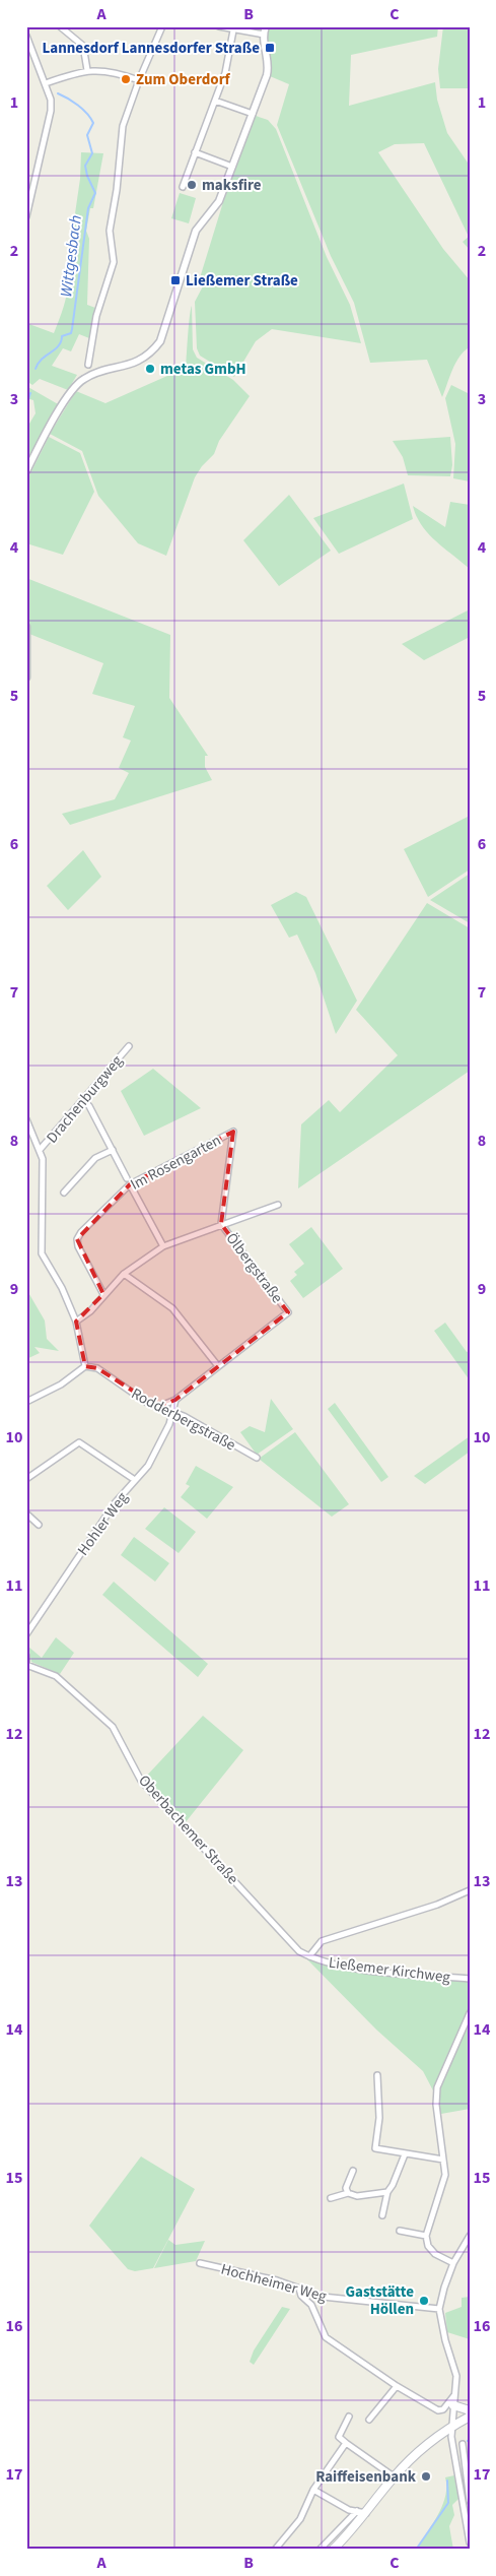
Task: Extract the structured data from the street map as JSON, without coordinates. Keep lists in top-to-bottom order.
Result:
{
  "streets": {
    "street": [
      "Drachenburgweg",
      "Im Rosengarten",
      "Ölbergstraße",
      "Rodderbergstraße",
      "Hohler Weg",
      "Oberbachemer Straße",
      "Ließemer Kirchweg",
      "Hochheimer Weg"
    ]
  },
  "crossings": [
    ["Im Rosengarten", "Ölbergstraße"],
    ["Rodderbergstraße", "Hohler Weg"],
    ["Oberbachemer Straße", "Ließemer Kirchweg"]
  ],
  "water": ["Wittgesbach"],
  "places": {
    "transit": ["Lannesdorf Lannesdorfer Straße", "Ließemer Straße"],
    "other": [
      "Zum Oberdorf",
      "maksfire",
      "metas GmbH",
      "Gaststätte Höllen",
      "Raiffeisenbank"
    ]
  },
  "grid": {
    "columns": ["A", "B", "C"],
    "rows": [
      "1",
      "2",
      "3",
      "4",
      "5",
      "6",
      "7",
      "8",
      "9",
      "10",
      "11",
      "12",
      "13",
      "14",
      "15",
      "16",
      "17"
    ]
  }
}
